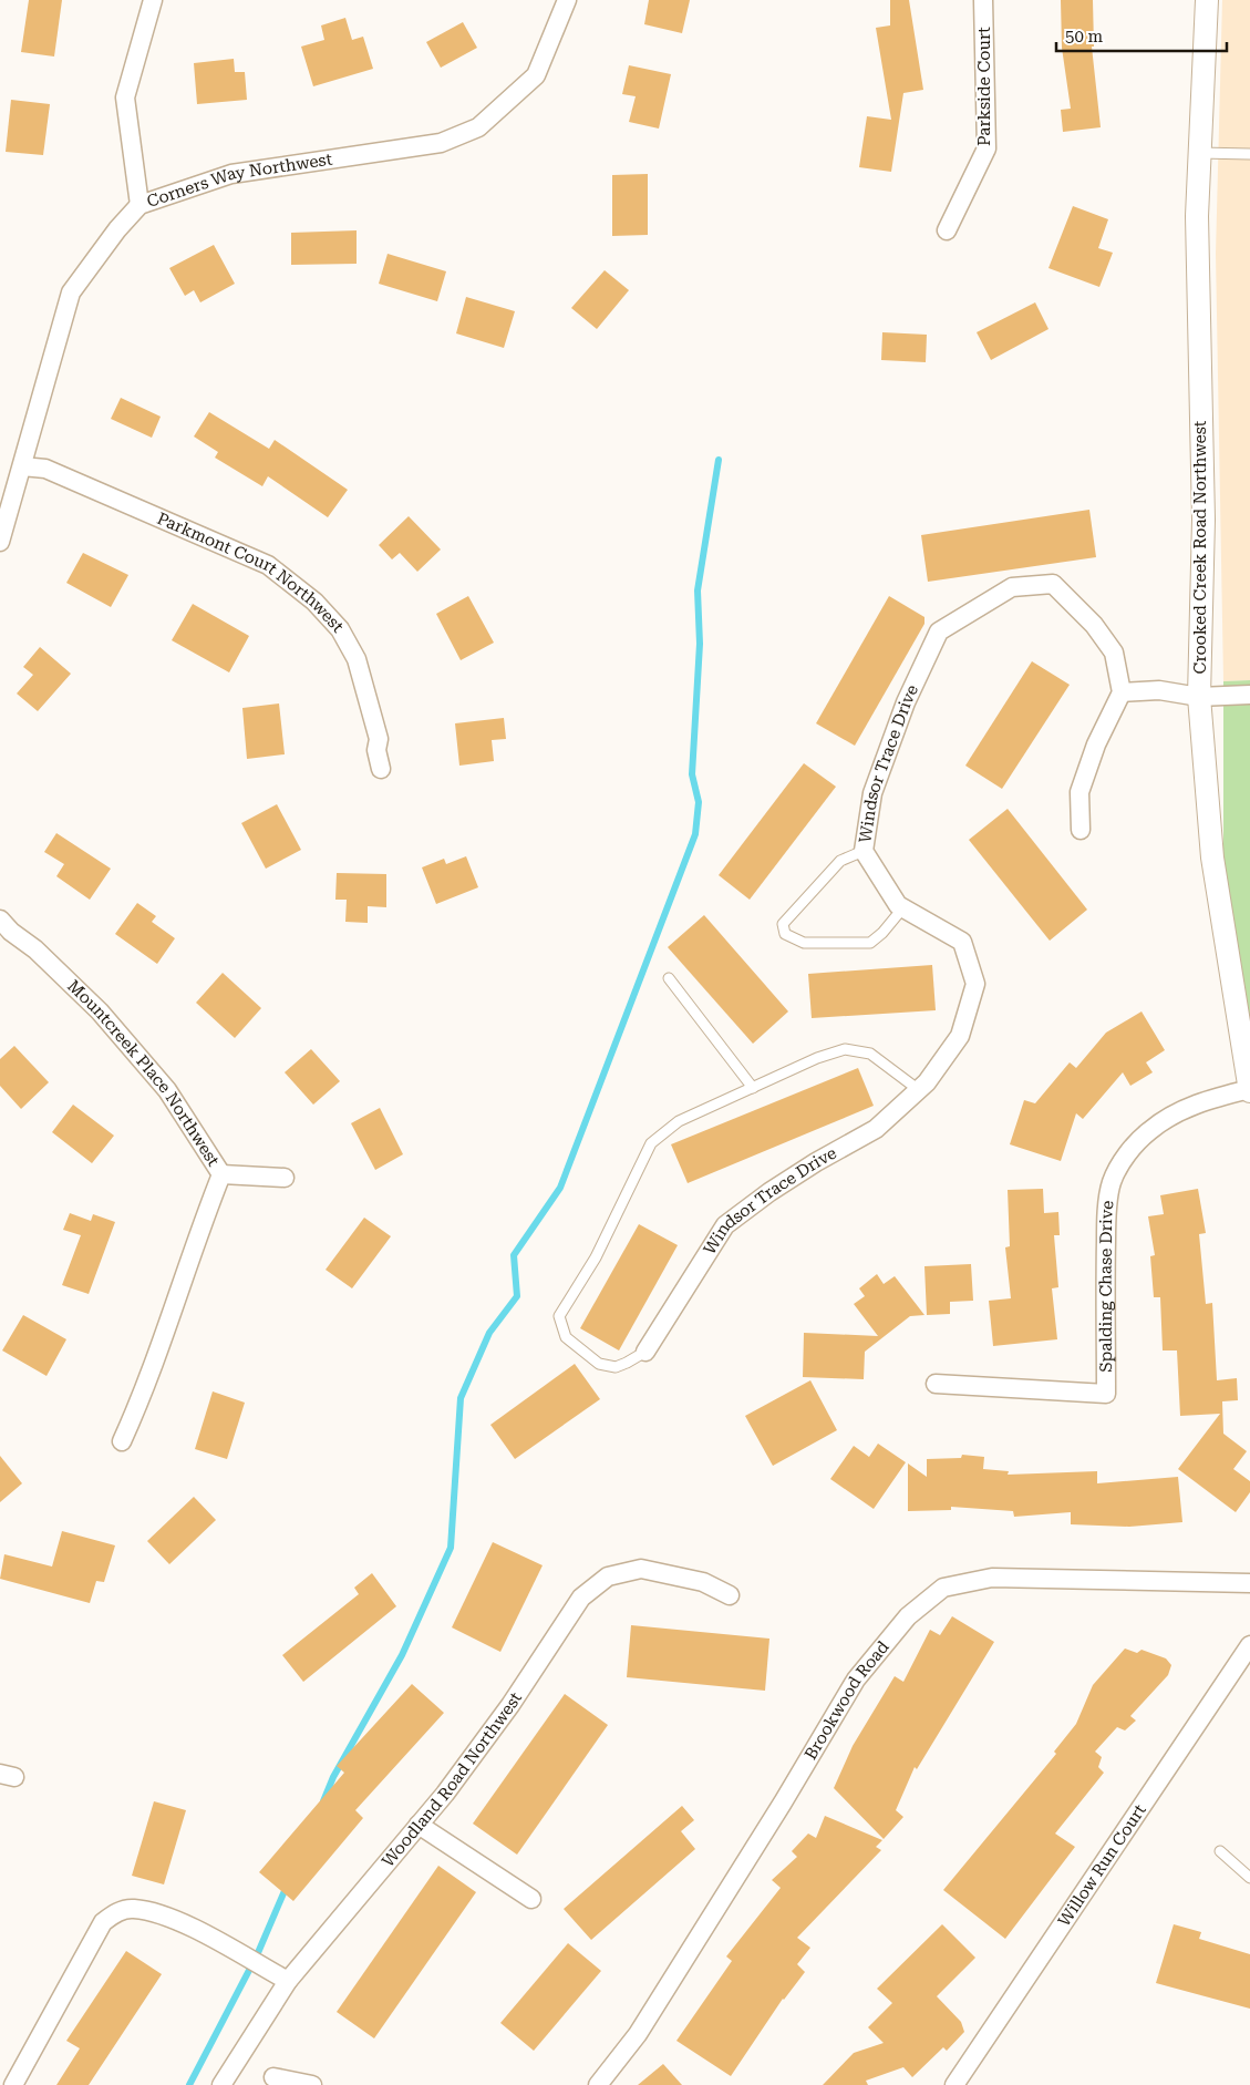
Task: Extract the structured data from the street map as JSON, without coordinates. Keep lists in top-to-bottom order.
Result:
{
  "streets": {
    "street": [
      "Parkside Court",
      "Corners Way Northwest",
      "Crooked Creek Road Northwest",
      "Parkmont Court Northwest",
      "Windsor Trace Drive",
      "Mountcreek Place Northwest",
      "Spalding Chase Drive",
      "Brookwood Road",
      "Woodland Road Northwest",
      "Willow Run Court"
    ]
  },
  "crossings": [
    ["Corners Way Northwest", "Parkmont Court Northwest"],
    ["Crooked Creek Road Northwest", "Spalding Chase Drive"]
  ],
  "scale_bar": "50 m"
}
